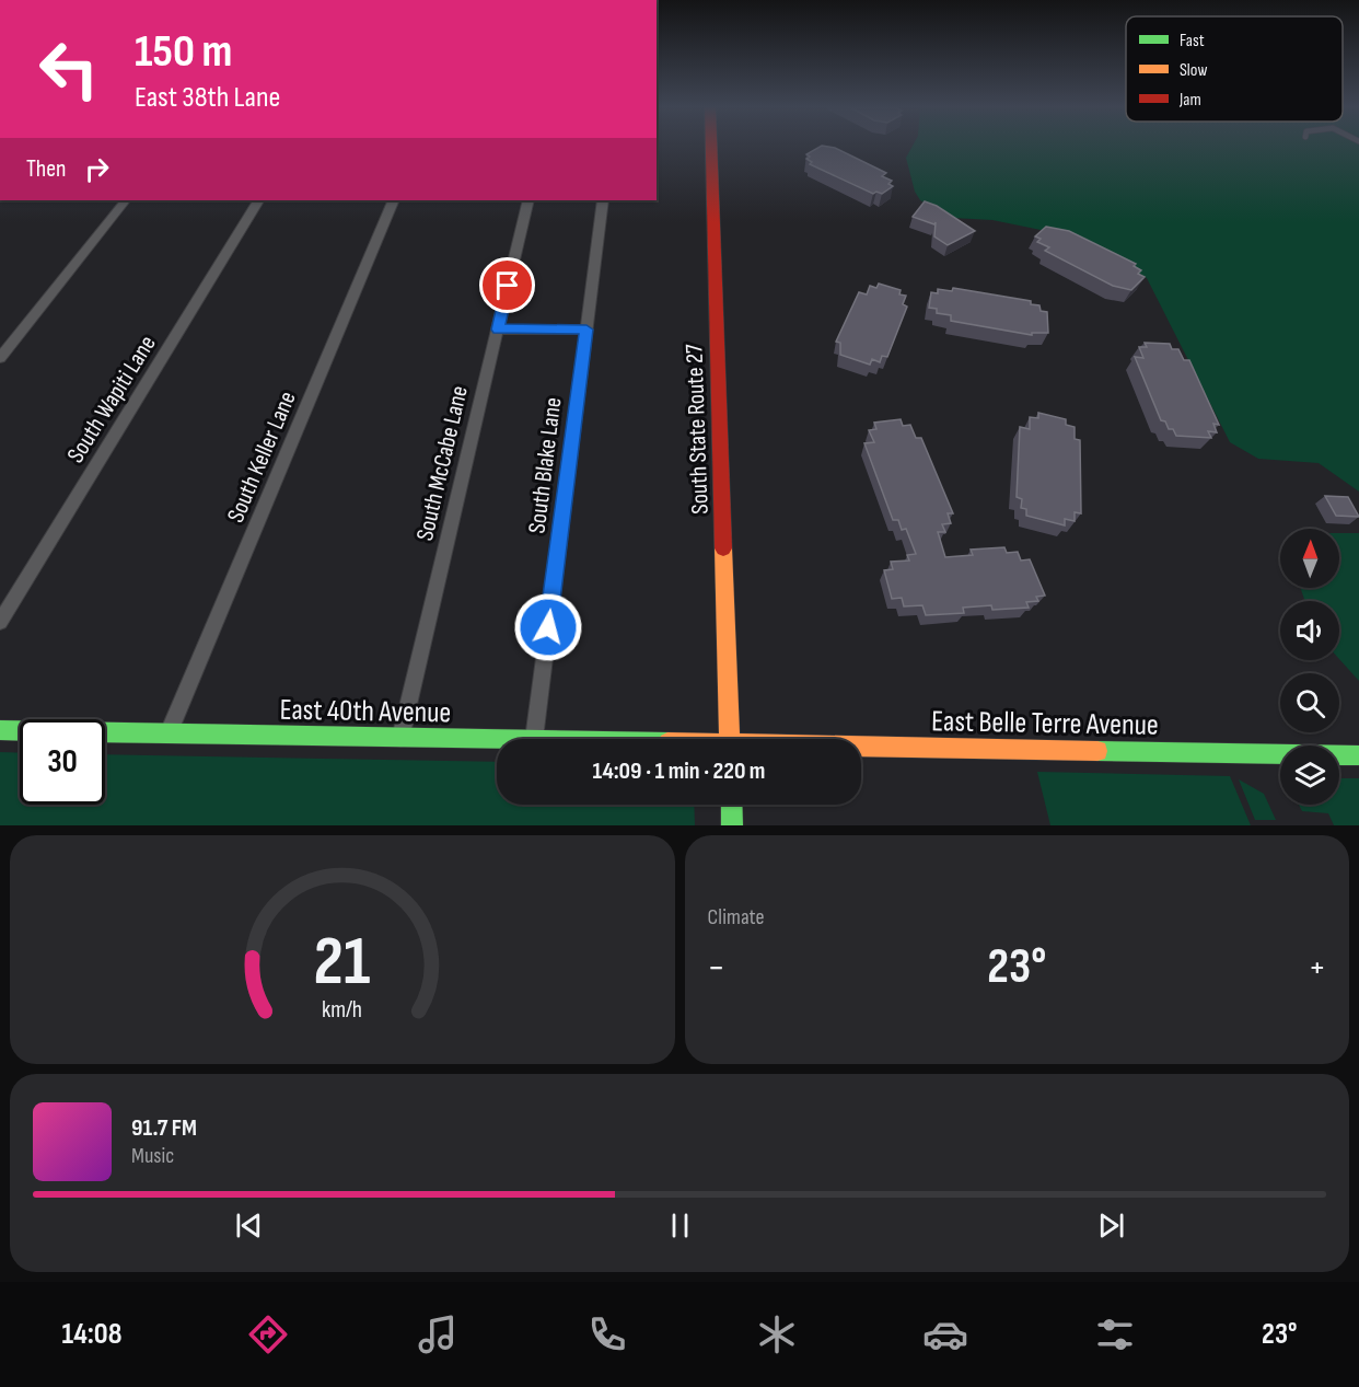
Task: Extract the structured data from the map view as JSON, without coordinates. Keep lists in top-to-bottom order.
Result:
{
  "streets": {
    "street": [
      "South Wapiti Lane",
      "South State Route 27",
      "South Keller Lane",
      "South McCabe Lane",
      "South Blake Lane",
      "East 40th Avenue",
      "East Belle Terre Avenue"
    ]
  },
  "crossings": [
    ["South Keller Lane", "East 40th Avenue"],
    ["South McCabe Lane", "East 40th Avenue"],
    ["South Blake Lane", "East 40th Avenue"]
  ],
  "legend": ["Fast", "Slow", "Jam"],
  "north": "top",
  "page": {
    "turn": ["150 m", "East 38th Lane"],
    "then": "Then",
    "limit": "30",
    "trip": "14:09 · 1 min · 220 m",
    "tile": "Climate",
    "heat": ["−", "23°", "+"],
    "song": ["91.7 FM", "Music"],
    "tabs": ["14:08", "23°"],
    "gauge": ["21", "km/h"]
  }
}
